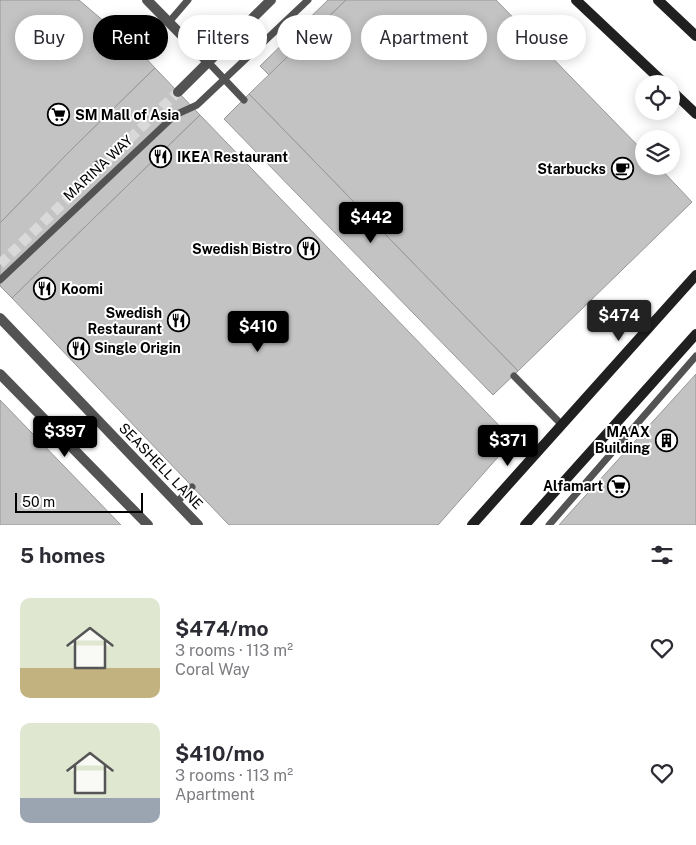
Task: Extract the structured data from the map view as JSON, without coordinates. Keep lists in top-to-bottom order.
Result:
{
  "streets": {
    "street": ["SEASHELL LANE"],
    "lane": ["MARINA WAY"]
  },
  "places": {
    "supermarket": ["SM Mall of Asia", "Alfamart"],
    "restaurant": [
      "IKEA Restaurant",
      "Swedish Bistro",
      "Koomi",
      "Swedish Restaurant",
      "Single Origin"
    ],
    "cafe": ["Starbucks"],
    "building": ["MAAX Building"]
  },
  "scale_bar": "50 m",
  "page": {
    "chip": [
      "Buy",
      "Rent",
      "Filters",
      "New",
      "Apartment",
      "House"
    ],
    "price": [
      "$442",
      "$474",
      "$410",
      "$397",
      "$371"
    ],
    "scale": "50 m",
    "heading": "5 homes",
    "list": [
      {
        "name": "$474/mo",
        "note": "3 rooms · 113 m² · Coral Way"
      },
      {
        "name": "$410/mo",
        "note": "3 rooms · 113 m² · Apartment"
      }
    ]
  }
}
